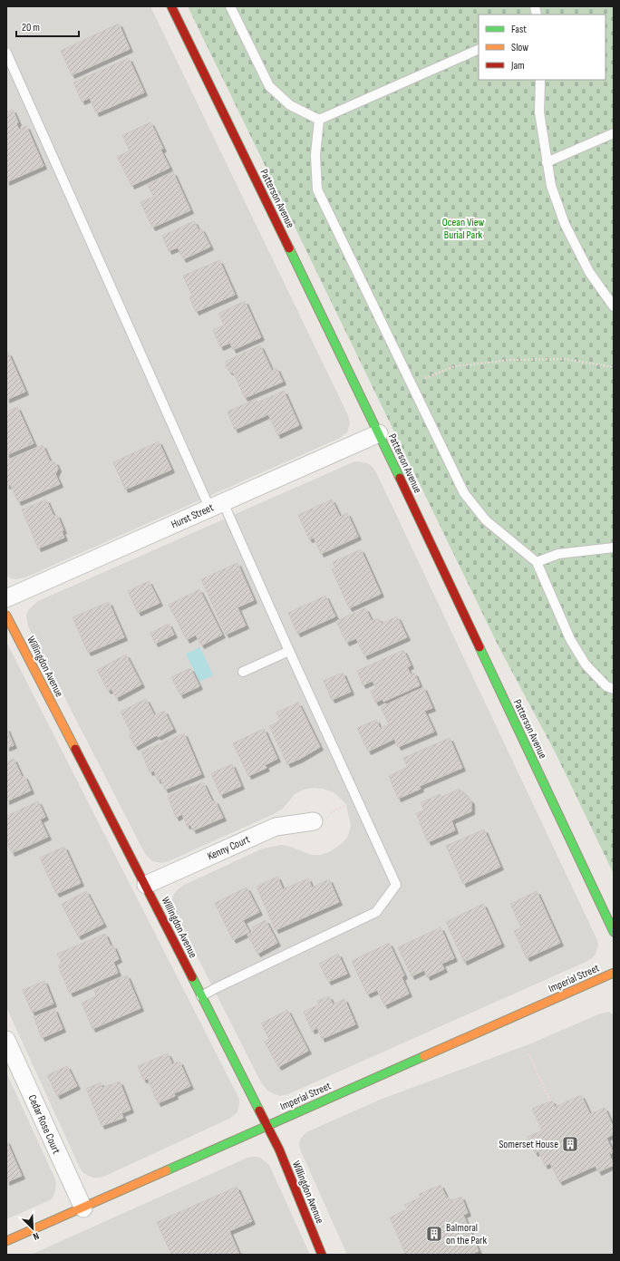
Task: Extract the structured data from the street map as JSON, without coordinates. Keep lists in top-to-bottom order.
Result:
{
  "streets": {
    "street": [
      "Patterson Avenue",
      "Hurst Street",
      "Willingdon Avenue",
      "Kenny Court",
      "Imperial Street",
      "Cedar Rose Court"
    ]
  },
  "crossings": [
    ["Patterson Avenue", "Hurst Street"],
    ["Willingdon Avenue", "Kenny Court"],
    ["Willingdon Avenue", "Imperial Street"],
    ["Imperial Street", "Cedar Rose Court"]
  ],
  "parks": ["Ocean View Burial Park"],
  "places": {
    "building": ["Somerset House", "Balmoral on the Park"]
  },
  "legend": ["Fast", "Slow", "Jam"],
  "scale_bar": "20 m",
  "north": "bottom right"
}
